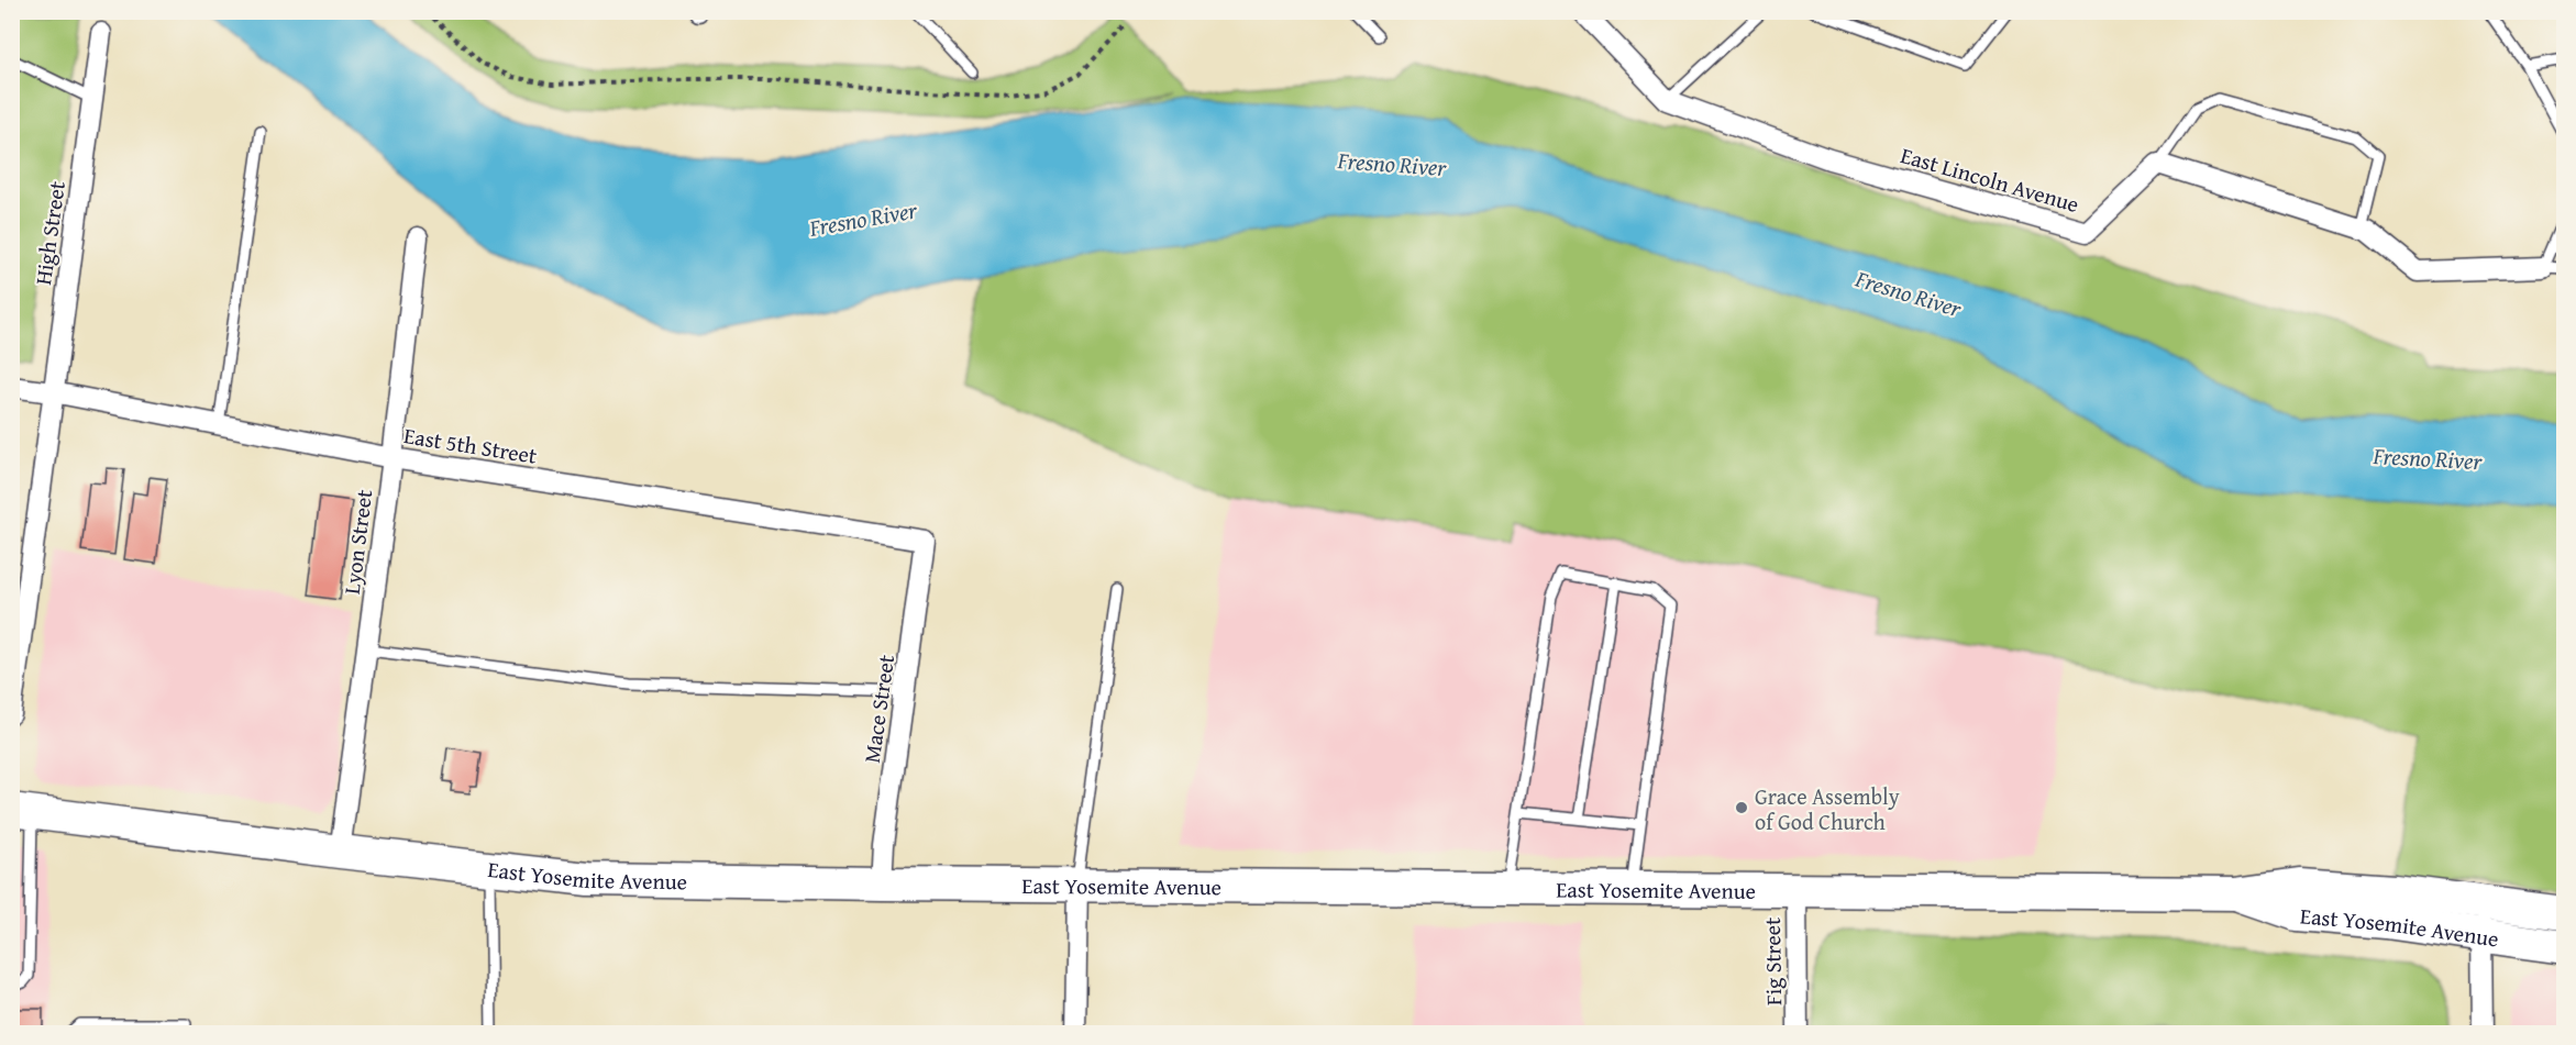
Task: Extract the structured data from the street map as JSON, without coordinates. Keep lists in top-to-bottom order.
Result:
{
  "streets": {
    "main road": ["East Yosemite Avenue"],
    "street": [
      "East Lincoln Avenue",
      "High Street",
      "East 5th Street",
      "Lyon Street",
      "Mace Street",
      "Fig Street"
    ]
  },
  "crossings": [
    ["High Street", "East 5th Street"],
    ["East 5th Street", "Lyon Street"],
    ["East 5th Street", "Mace Street"],
    ["Lyon Street", "East Yosemite Avenue"],
    ["Mace Street", "East Yosemite Avenue"],
    ["East Yosemite Avenue", "Fig Street"]
  ],
  "water": ["Fresno River"],
  "places": ["Grace Assembly of God Church"]
}
